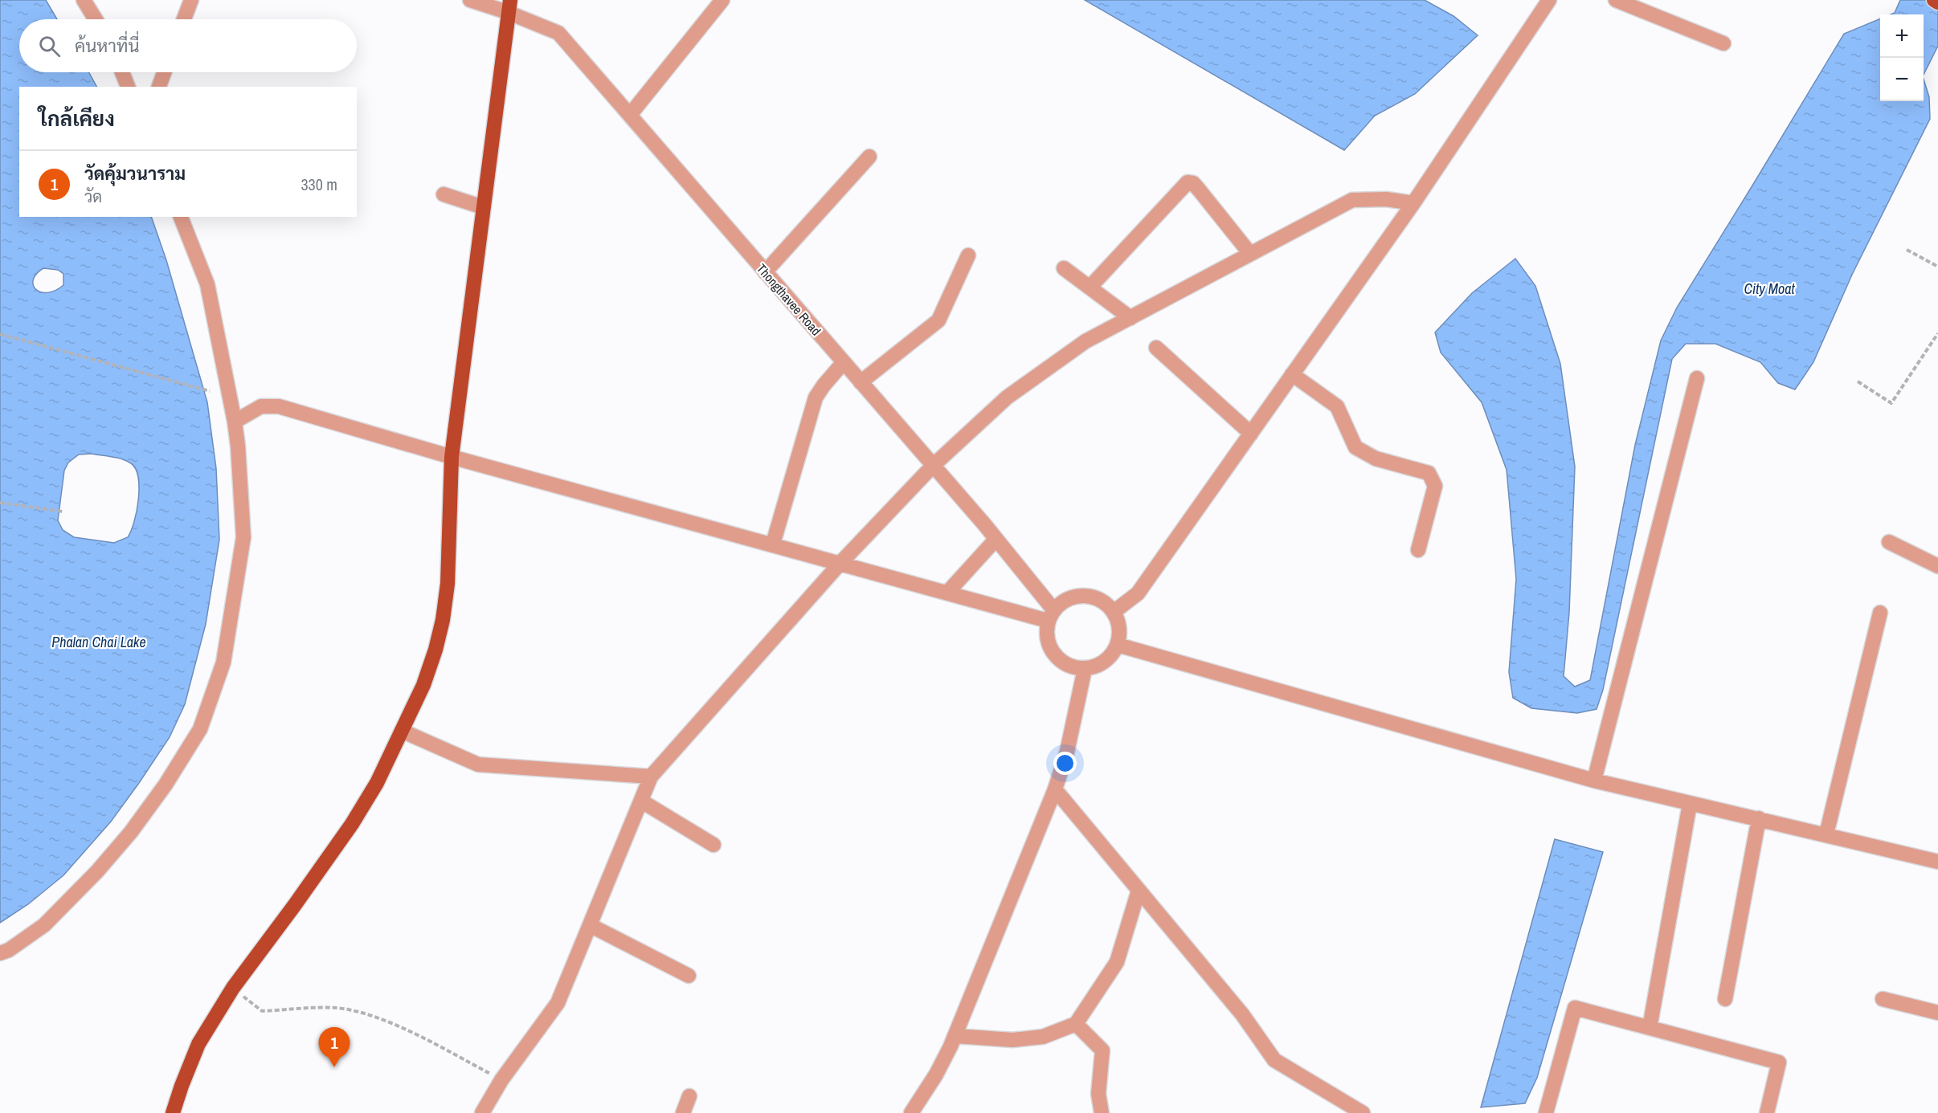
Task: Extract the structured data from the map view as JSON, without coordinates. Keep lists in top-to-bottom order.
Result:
{
  "streets": {
    "street": ["Thongthavee Road"]
  },
  "water": ["City Moat", "Phalan Chai Lake"],
  "page": {
    "map_buttons": ["+", "−"],
    "search": "ค้นหาที่นี่",
    "heading": "ใกล้เคียง",
    "list": [
      {
        "mark": "1",
        "name": "วัดคุ้มวนาราม",
        "note": "วัด",
        "value": "330 m"
      }
    ],
    "pins": "1"
  }
}
